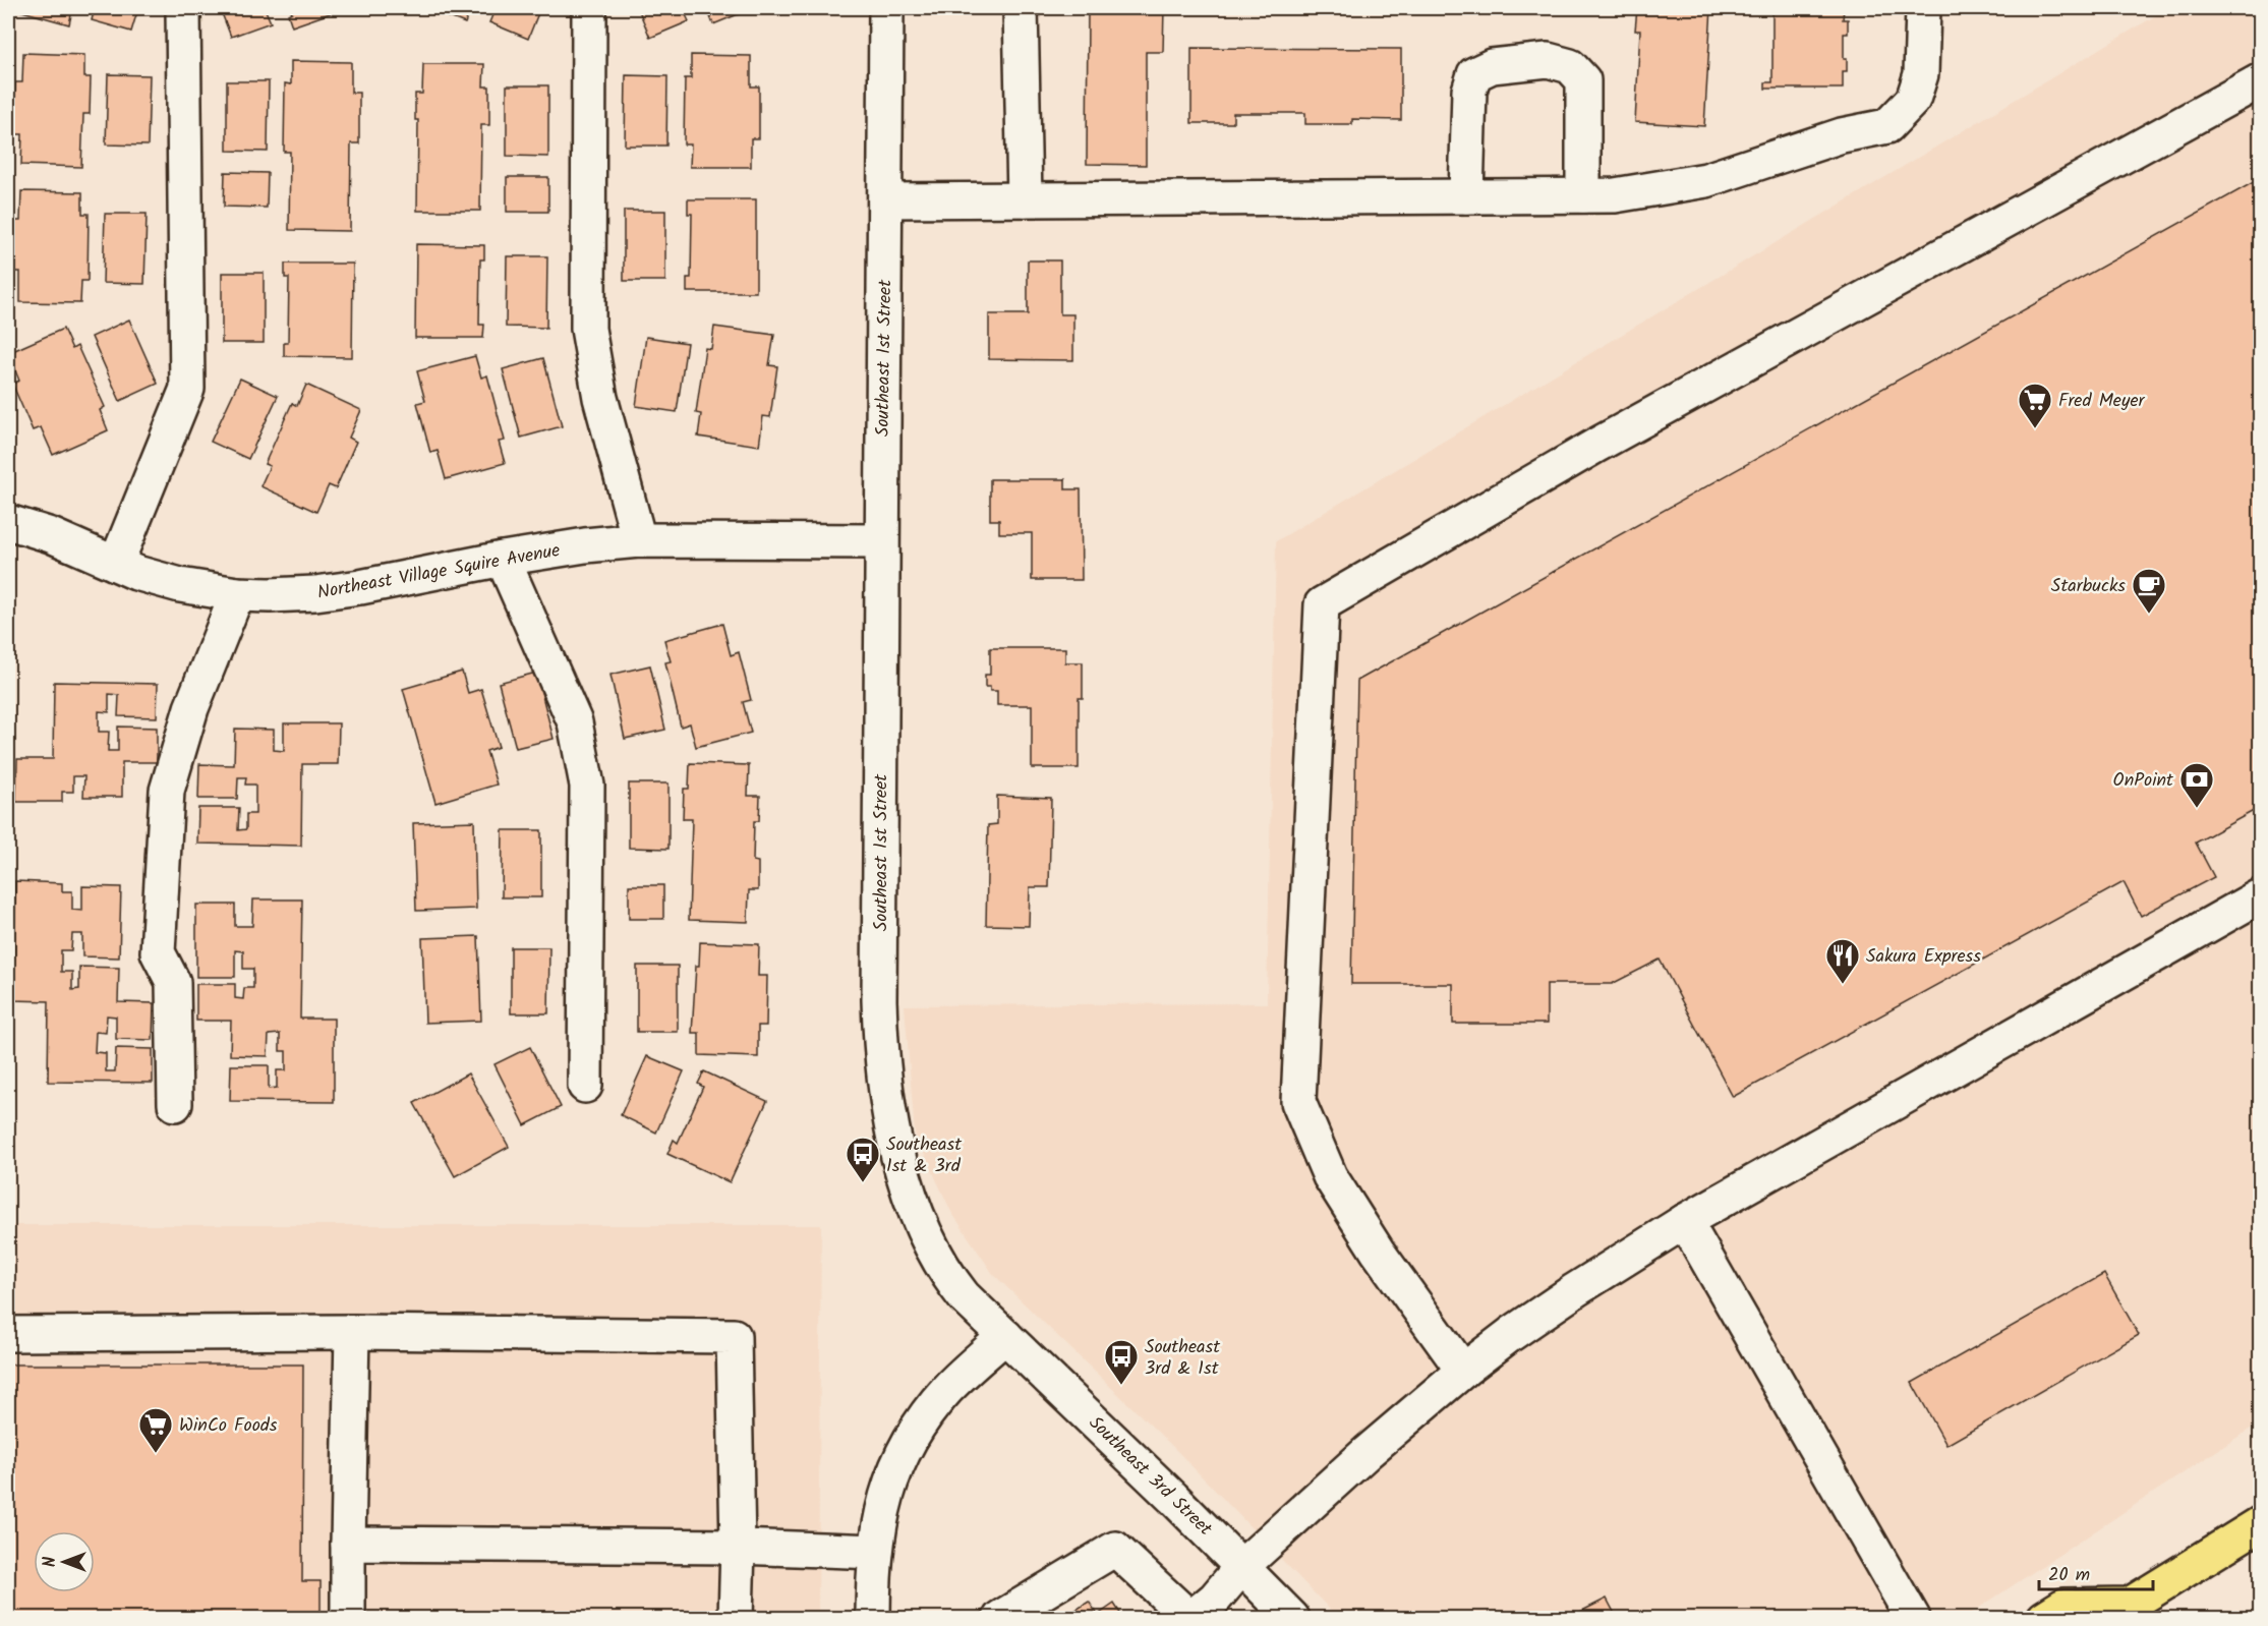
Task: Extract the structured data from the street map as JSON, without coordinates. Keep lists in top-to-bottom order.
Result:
{
  "streets": {
    "street": ["Southeast 1st Street", "Northeast Village Squire Avenue", "Southeast 3rd Street"]
  },
  "crossings": [
    ["Southeast 1st Street", "Northeast Village Squire Avenue"],
    ["Southeast 1st Street", "Southeast 3rd Street"]
  ],
  "places": {
    "supermarket": ["Fred Meyer", "WinCo Foods"],
    "cafe": ["Starbucks"],
    "bank": ["OnPoint"],
    "restaurant": ["Sakura Express"],
    "bus stop": ["Southeast 1st & 3rd", "Southeast 3rd & 1st"]
  },
  "scale_bar": "20 m",
  "north": "left"
}
